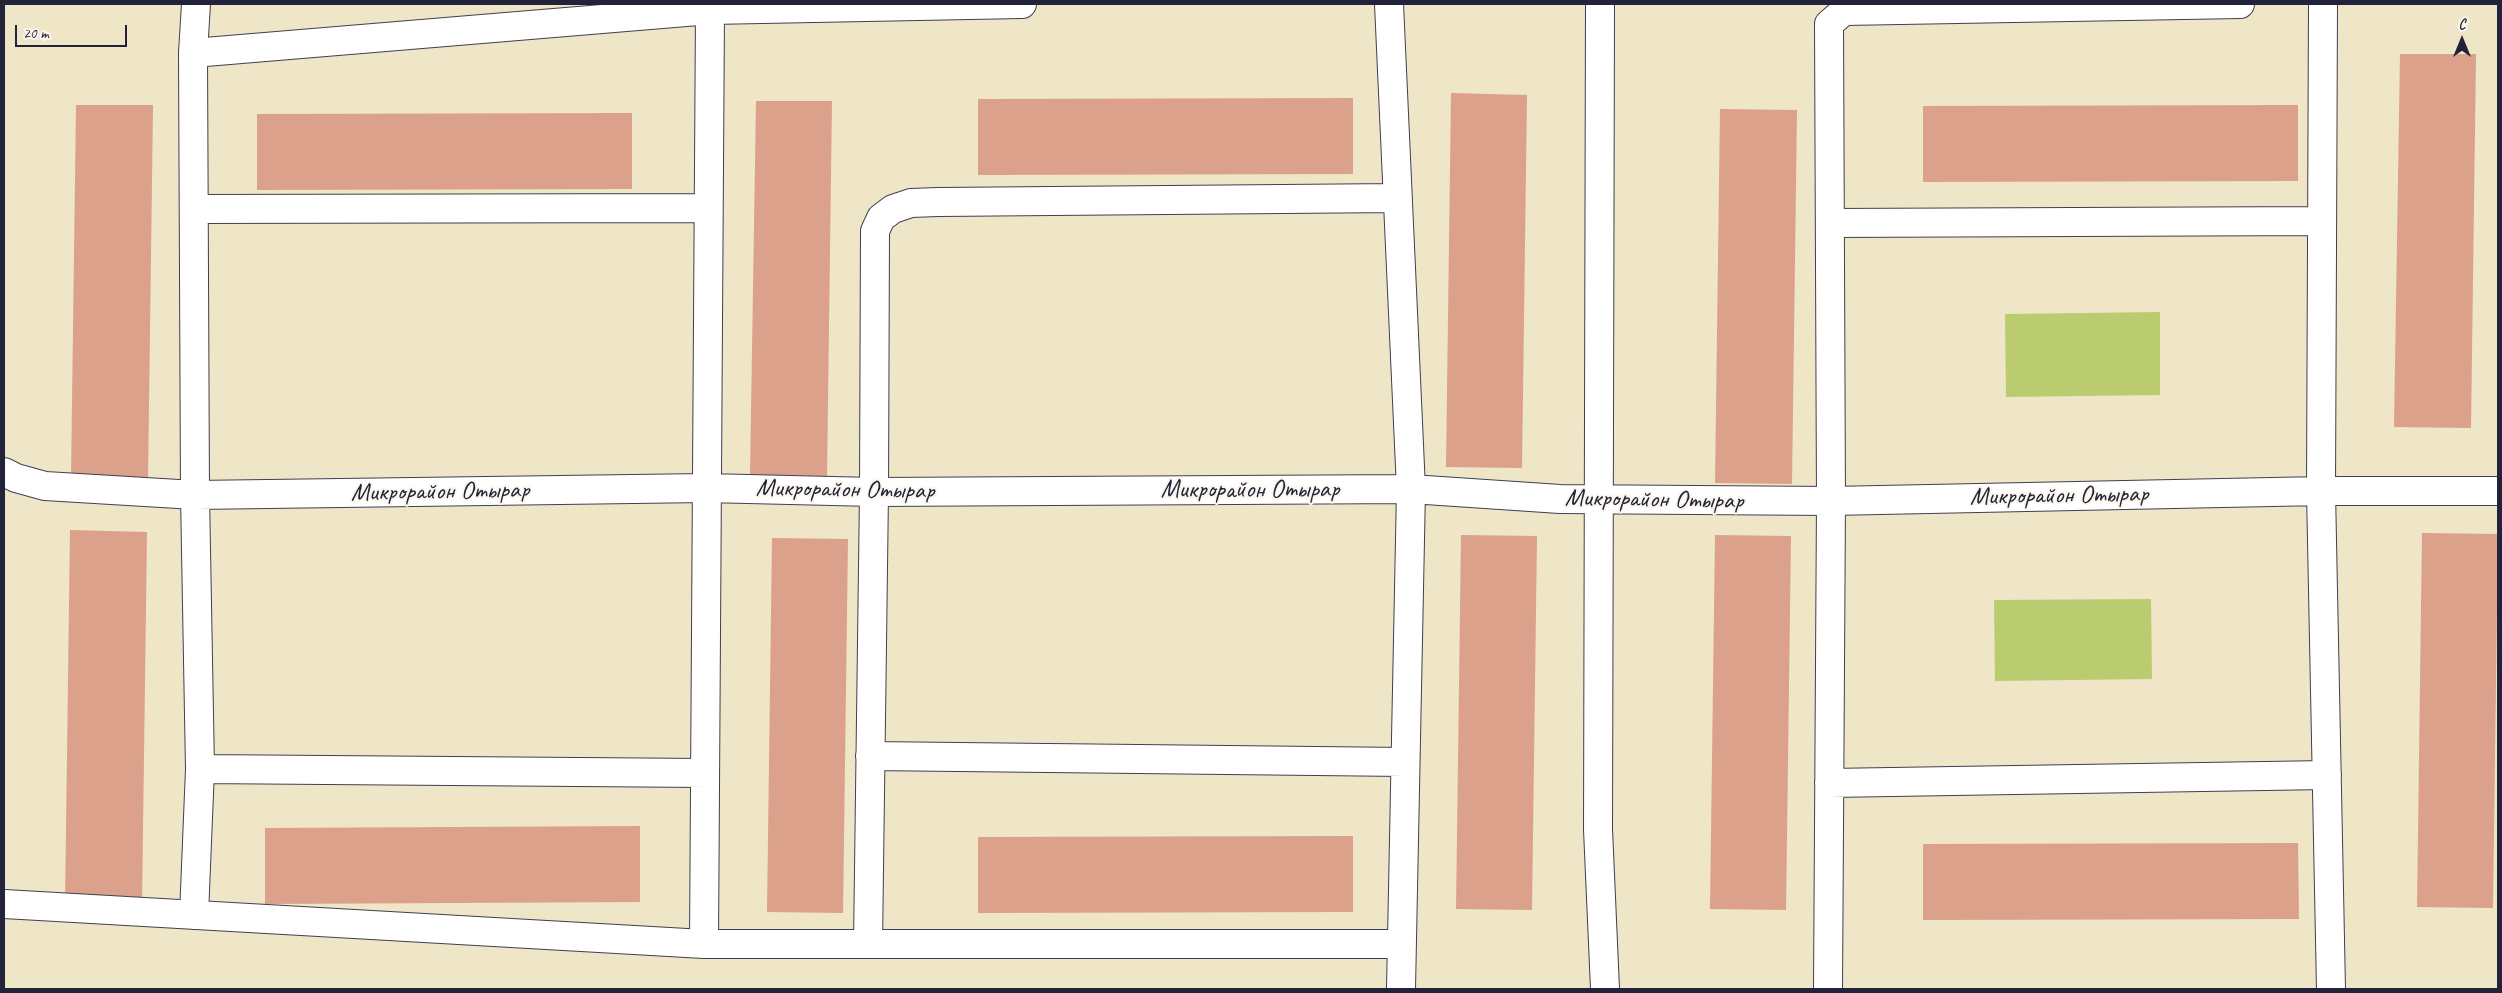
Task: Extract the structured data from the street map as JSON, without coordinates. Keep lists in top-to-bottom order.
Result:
{
  "streets": {
    "street": ["Микрорайон Отырар"]
  },
  "scale_bar": "20 m",
  "north": "top"
}
